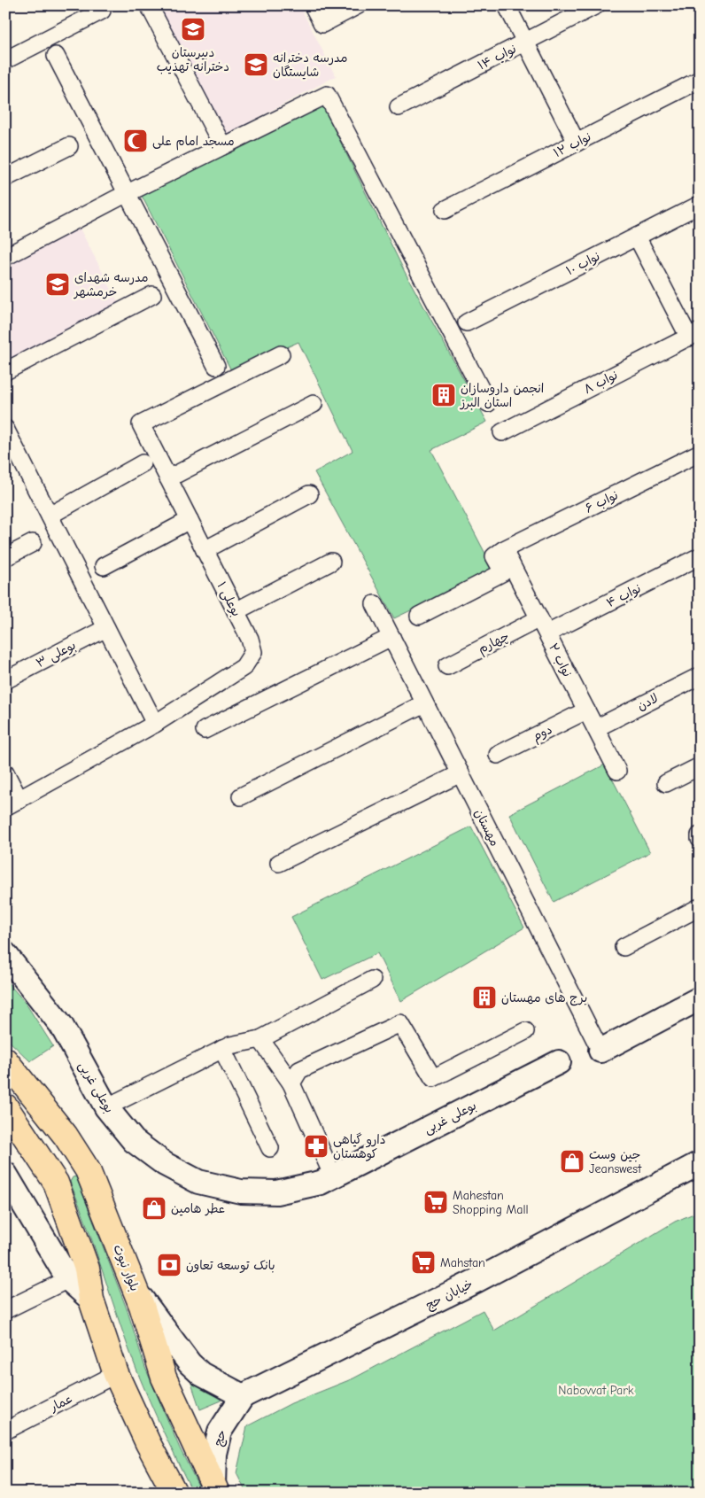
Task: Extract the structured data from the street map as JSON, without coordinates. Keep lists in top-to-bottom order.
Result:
{
  "streets": {
    "main road": ["بلوار نبوت"],
    "street": [
      "نواب ۱۴",
      "نواب ۱۲",
      "نواب ۱۰",
      "نواب ۸",
      "نواب ۶",
      "نواب ۴",
      "بوعلی ۱",
      "چهارم",
      "بوعلی ۳",
      "نواب ۲",
      "لادن",
      "دوم",
      "مهستان",
      "بوعلی غربی",
      "خیابان حج",
      "عمار",
      "حج"
    ]
  },
  "crossings": [
    ["نواب ۶", "نواب ۲"],
    ["نواب ۴", "چهارم"],
    ["نواب ۴", "نواب ۲"],
    ["چهارم", "نواب ۲"],
    ["نواب ۲", "لادن"],
    ["نواب ۲", "دوم"],
    ["بلوار نبوت", "حج"],
    ["خیابان حج", "حج"]
  ],
  "parks": ["Nabovvat Park"],
  "places": {
    "school or university": ["دبیرستان دخترانه تهذیب", "مدرسه دخترانه شایستگان", "مدرسه شهدای خرمشهر"],
    "mosque": ["مسجد امام علی"],
    "building": ["انجمن داروسازان استان البرز", "برج های مهستان"],
    "pharmacy": ["دارو گیاهی کوهستان"],
    "shop": ["جین وست Jeanswest", "عطر هامین"],
    "supermarket": ["Mahestan Shopping Mall", "Mahstan"],
    "bank": ["بانک توسعه تعاون"]
  }
}
